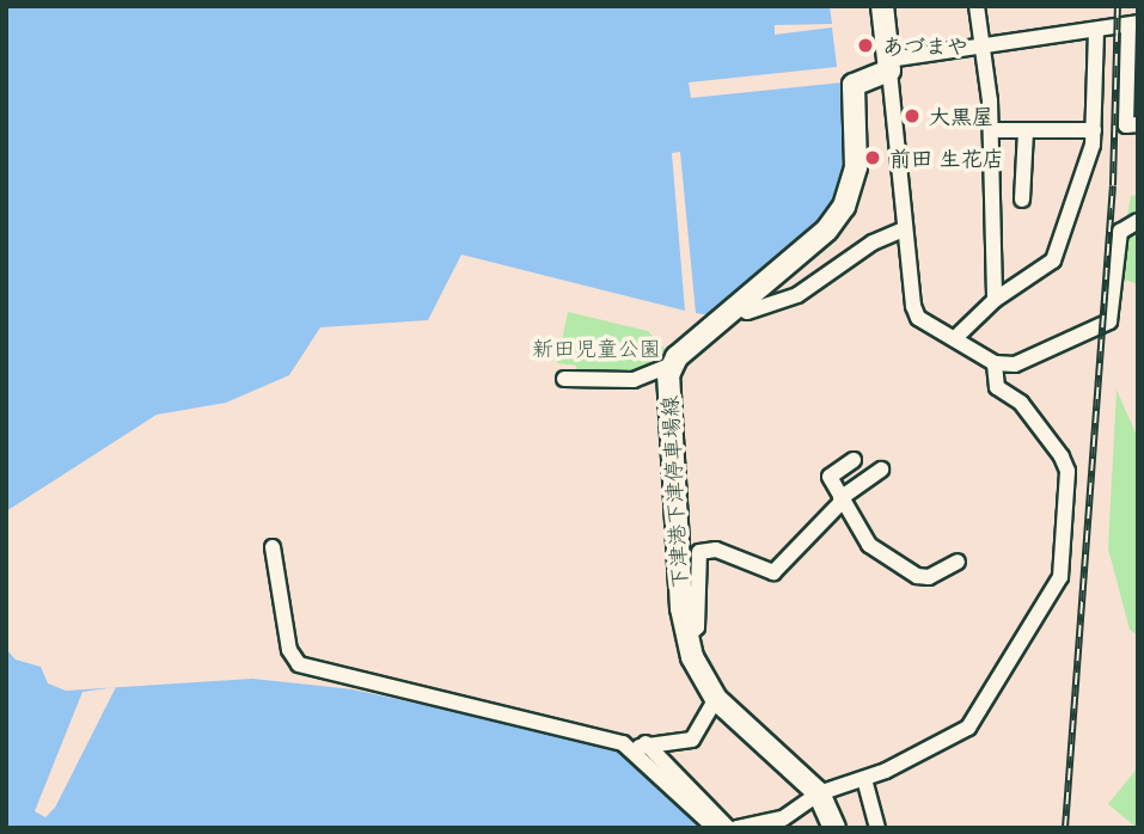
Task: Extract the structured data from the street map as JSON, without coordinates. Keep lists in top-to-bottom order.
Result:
{
  "streets": {
    "main road": ["下津港下津停車場線"]
  },
  "parks": ["新田児童公園"],
  "places": ["あづまや", "大黒屋", "前田 生花店"]
}
